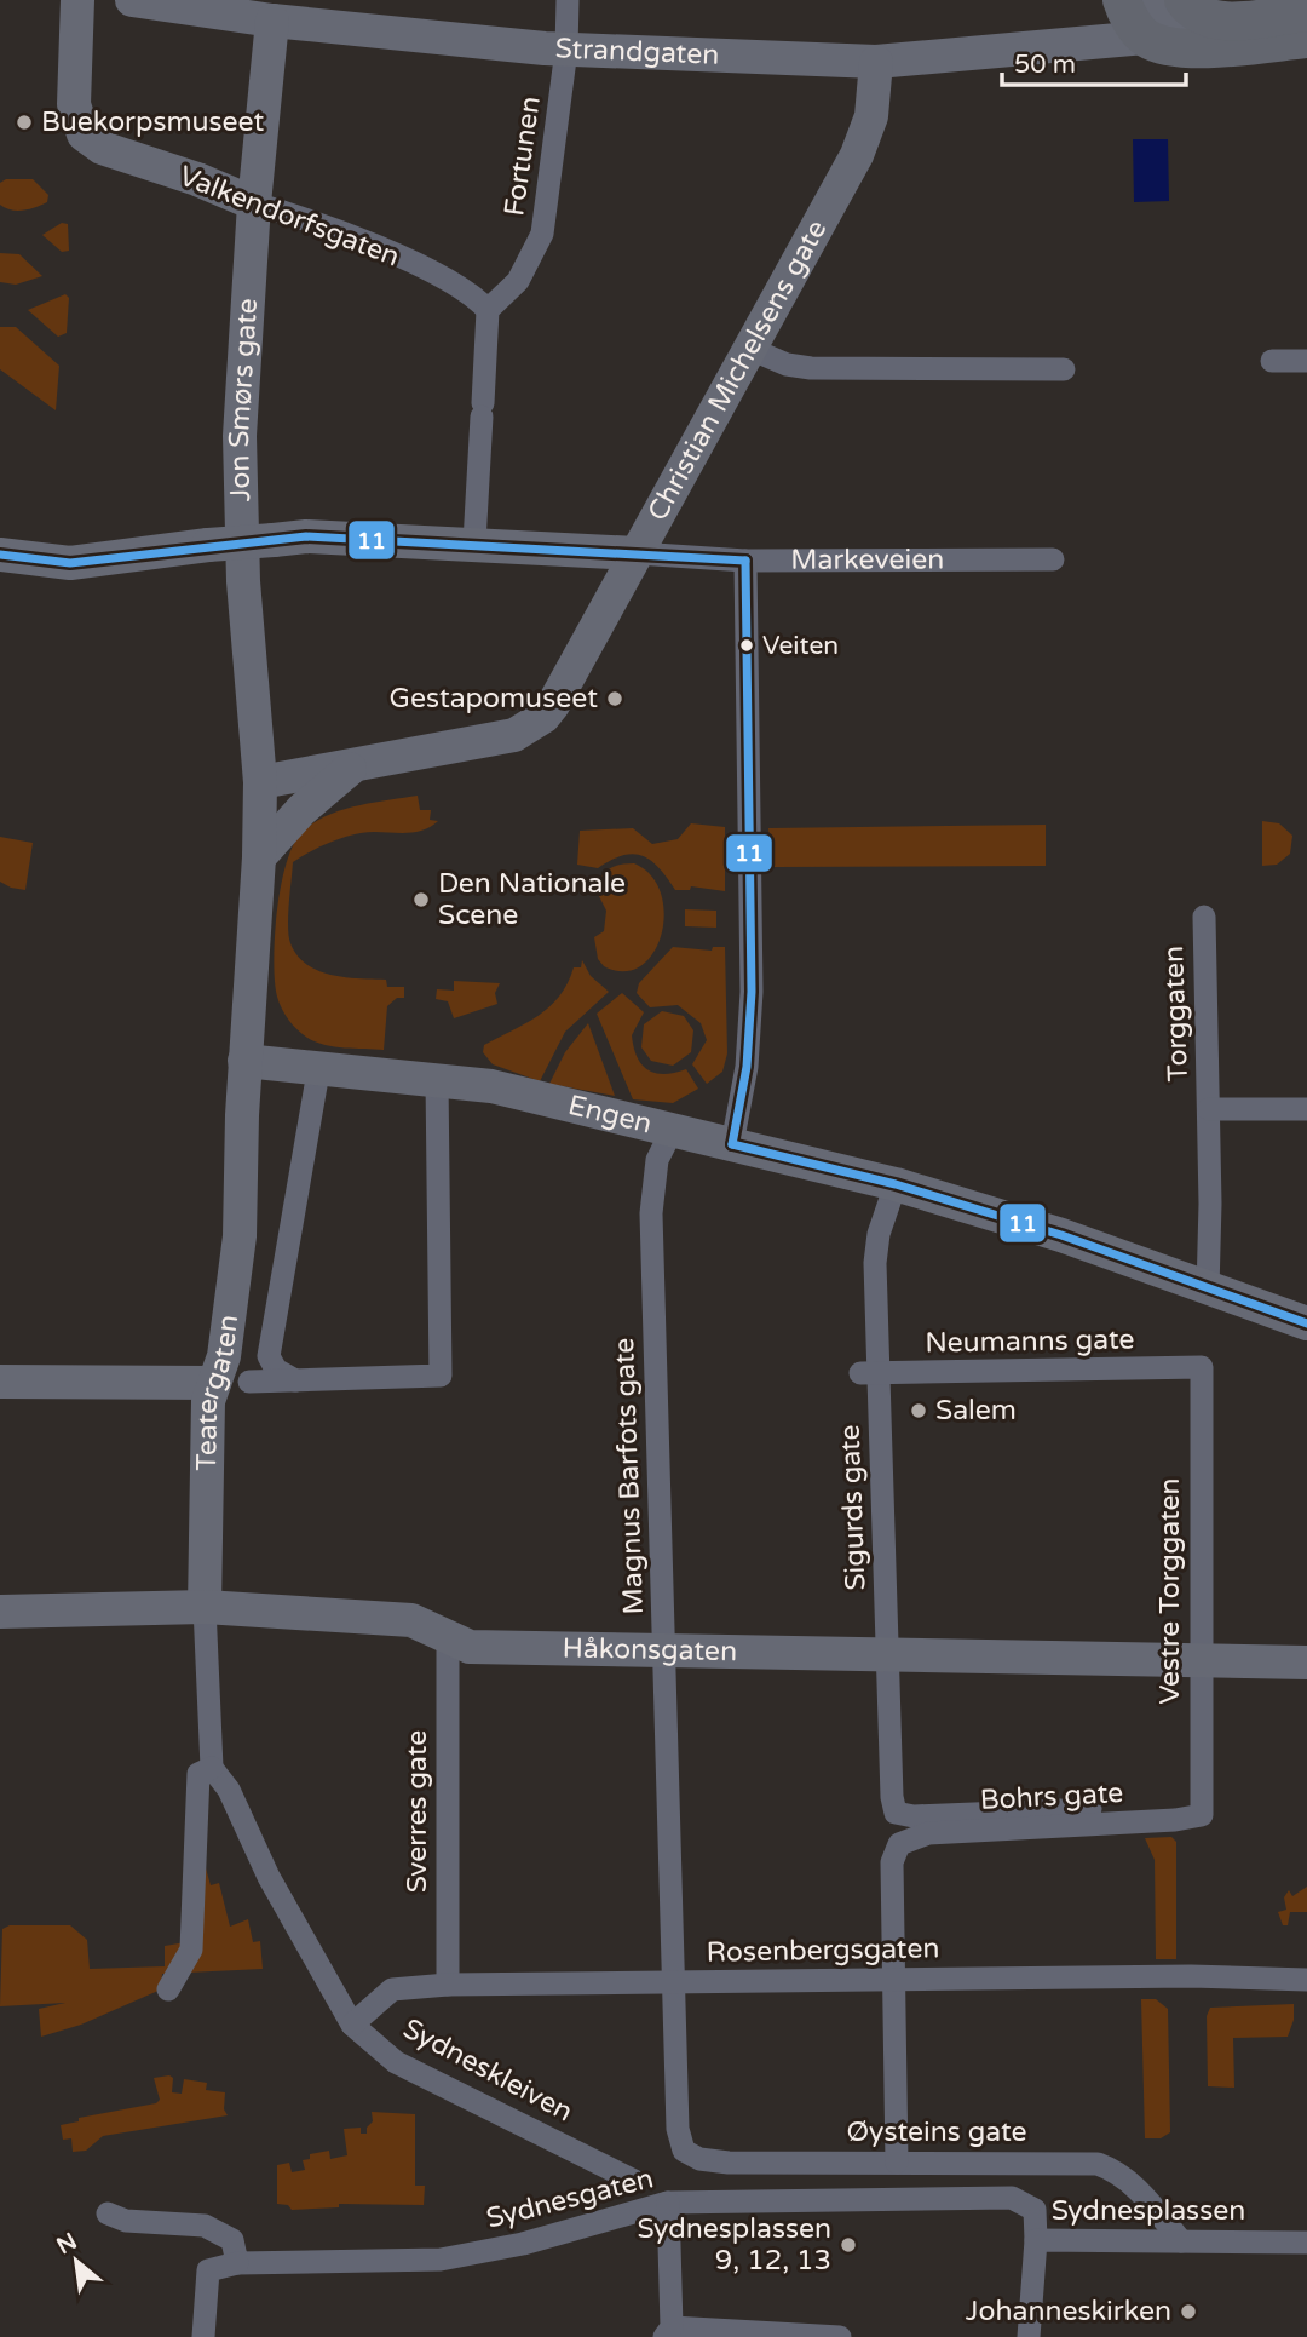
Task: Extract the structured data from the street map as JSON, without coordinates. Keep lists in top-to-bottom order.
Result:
{
  "streets": {
    "main road": [
      "Strandgaten",
      "Valkendorfsgaten",
      "Christian Michelsens gate",
      "Jon Smørs gate",
      "Markeveien",
      "Engen",
      "Teatergaten",
      "Håkonsgaten"
    ],
    "street": [
      "Fortunen",
      "Torggaten",
      "Neumanns gate",
      "Magnus Barfots gate",
      "Sigurds gate",
      "Vestre Torggaten",
      "Bohrs gate",
      "Sverres gate",
      "Rosenbergsgaten",
      "Sydneskleiven",
      "Øysteins gate",
      "Sydnesgaten",
      "Sydnesplassen"
    ]
  },
  "crossings": [
    ["Strandgaten", "Fortunen"],
    ["Strandgaten", "Christian Michelsens gate"],
    ["Strandgaten", "Jon Smørs gate"],
    ["Fortunen", "Valkendorfsgaten"],
    ["Valkendorfsgaten", "Jon Smørs gate"],
    ["Christian Michelsens gate", "Jon Smørs gate"],
    ["Christian Michelsens gate", "Markeveien"],
    ["Christian Michelsens gate", "Teatergaten"],
    ["Jon Smørs gate", "Teatergaten"],
    ["Engen", "Teatergaten"],
    ["Engen", "Magnus Barfots gate"],
    ["Engen", "Sigurds gate"],
    ["Neumanns gate", "Sigurds gate"],
    ["Neumanns gate", "Vestre Torggaten"],
    ["Teatergaten", "Håkonsgaten"],
    ["Teatergaten", "Sydneskleiven"],
    ["Magnus Barfots gate", "Håkonsgaten"],
    ["Magnus Barfots gate", "Rosenbergsgaten"],
    ["Magnus Barfots gate", "Øysteins gate"],
    ["Sigurds gate", "Håkonsgaten"],
    ["Sigurds gate", "Bohrs gate"],
    ["Vestre Torggaten", "Håkonsgaten"],
    ["Vestre Torggaten", "Bohrs gate"],
    ["Håkonsgaten", "Sverres gate"],
    ["Bohrs gate", "Rosenbergsgaten"],
    ["Sverres gate", "Rosenbergsgaten"],
    ["Rosenbergsgaten", "Sydneskleiven"],
    ["Øysteins gate", "Sydnesplassen"],
    ["Sydnesgaten", "Sydnesplassen"]
  ],
  "places": [
    "Buekorpsmuseet",
    "Veiten",
    "Gestapomuseet",
    "Den Nationale Scene",
    "Salem",
    "Sydnesplassen 9, 12, 13",
    "Johanneskirken"
  ],
  "lines": ["transit line 11"],
  "scale_bar": "50 m",
  "north": "top left"
}
